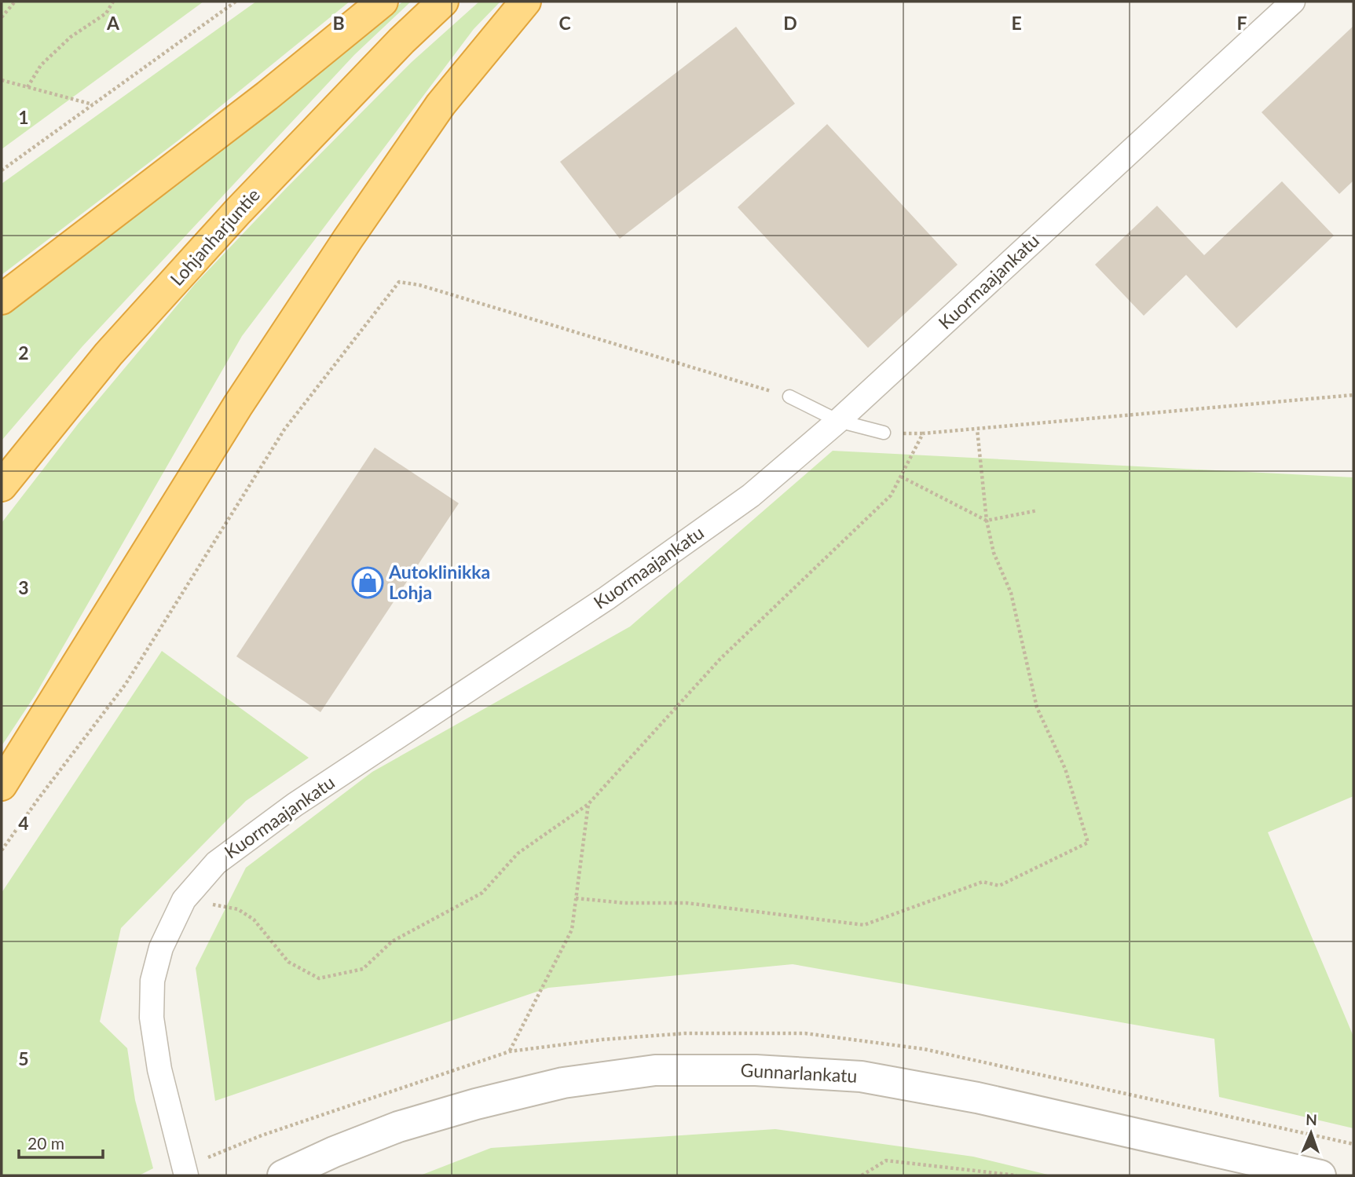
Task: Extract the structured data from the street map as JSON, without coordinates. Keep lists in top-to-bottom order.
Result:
{
  "streets": {
    "highway": ["Lohjanharjuntie"],
    "street": ["Kuormaajankatu", "Gunnarlankatu"]
  },
  "places": {
    "shop": ["Autoklinikka Lohja"]
  },
  "scale_bar": "20 m",
  "north": "top",
  "grid": {
    "columns": [
      "A",
      "B",
      "C",
      "D",
      "E",
      "F"
    ],
    "rows": [
      "1",
      "2",
      "3",
      "4",
      "5"
    ]
  }
}
